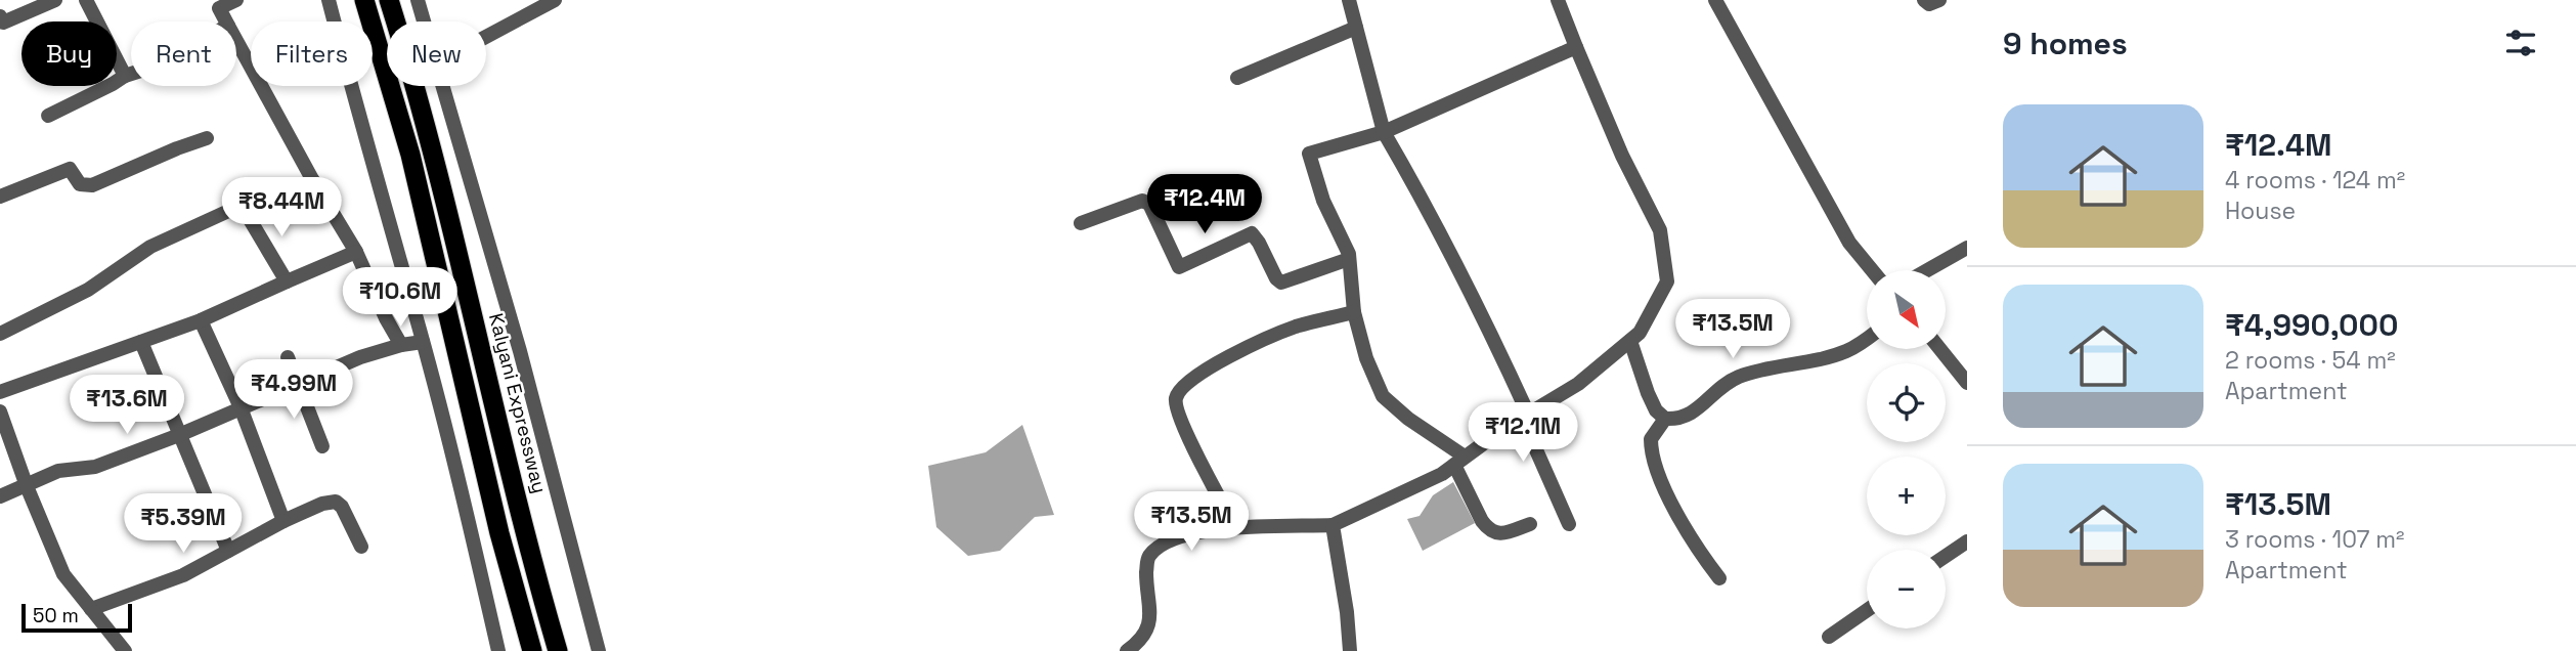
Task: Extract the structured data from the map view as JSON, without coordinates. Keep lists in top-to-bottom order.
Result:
{
  "streets": {
    "highway": ["Kalyani Expressway"]
  },
  "scale_bar": "50 m",
  "north": "bottom right",
  "page": {
    "heading": "9 homes",
    "chip": [
      "Buy",
      "Rent",
      "Filters",
      "New"
    ],
    "list": [
      {
        "name": "₹12.4M",
        "note": "4 rooms · 124 m² · House"
      },
      {
        "name": "₹4,990,000",
        "note": "2 rooms · 54 m² · Apartment"
      },
      {
        "name": "₹13.5M",
        "note": "3 rooms · 107 m² · Apartment"
      }
    ],
    "price": [
      "₹12.4M",
      "₹8.44M",
      "₹10.6M",
      "₹13.5M",
      "₹4.99M",
      "₹13.6M",
      "₹12.1M",
      "₹13.5M",
      "₹5.39M"
    ],
    "map_buttons": ["+", "−"],
    "scale": "50 m"
  }
}
